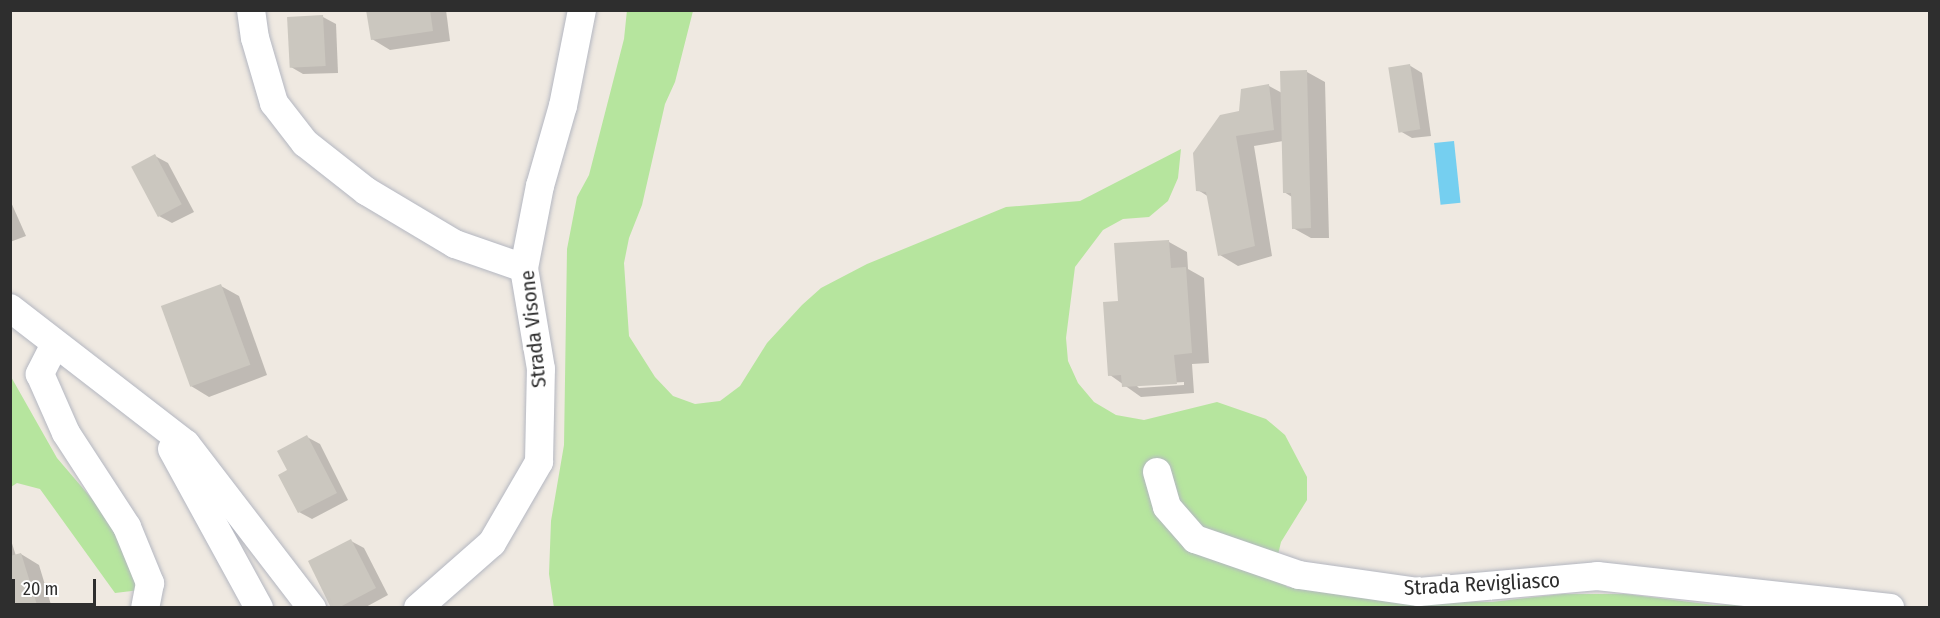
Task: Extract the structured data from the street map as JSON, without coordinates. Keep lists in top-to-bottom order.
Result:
{
  "streets": {
    "street": ["Strada Visone", "Strada Revigliasco"]
  },
  "scale_bar": "20 m"
}
